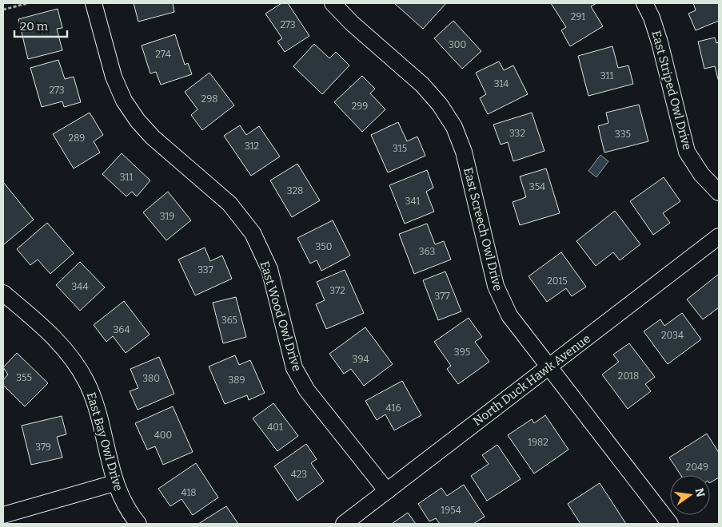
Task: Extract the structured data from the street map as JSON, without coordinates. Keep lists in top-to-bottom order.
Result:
{
  "streets": {
    "street": [
      "East Striped Owl Drive",
      "East Screech Owl Drive",
      "East Wood Owl Drive",
      "North Duck Hawk Avenue",
      "East Bay Owl Drive"
    ]
  },
  "crossings": [
    ["East Screech Owl Drive", "North Duck Hawk Avenue"],
    ["East Wood Owl Drive", "North Duck Hawk Avenue"]
  ],
  "house_numbers": [
    "291",
    "273",
    "300",
    "274",
    "311",
    "314",
    "273",
    "298",
    "299",
    "332",
    "335",
    "289",
    "312",
    "315",
    "311",
    "354",
    "328",
    "341",
    "319",
    "350",
    "363",
    "337",
    "2015",
    "344",
    "372",
    "377",
    "365",
    "364",
    "2034",
    "395",
    "394",
    "2018",
    "355",
    "380",
    "389",
    "416",
    "401",
    "400",
    "1982",
    "379",
    "2049",
    "423",
    "418",
    "1954"
  ],
  "scale_bar": "20 m",
  "north": "right"
}
